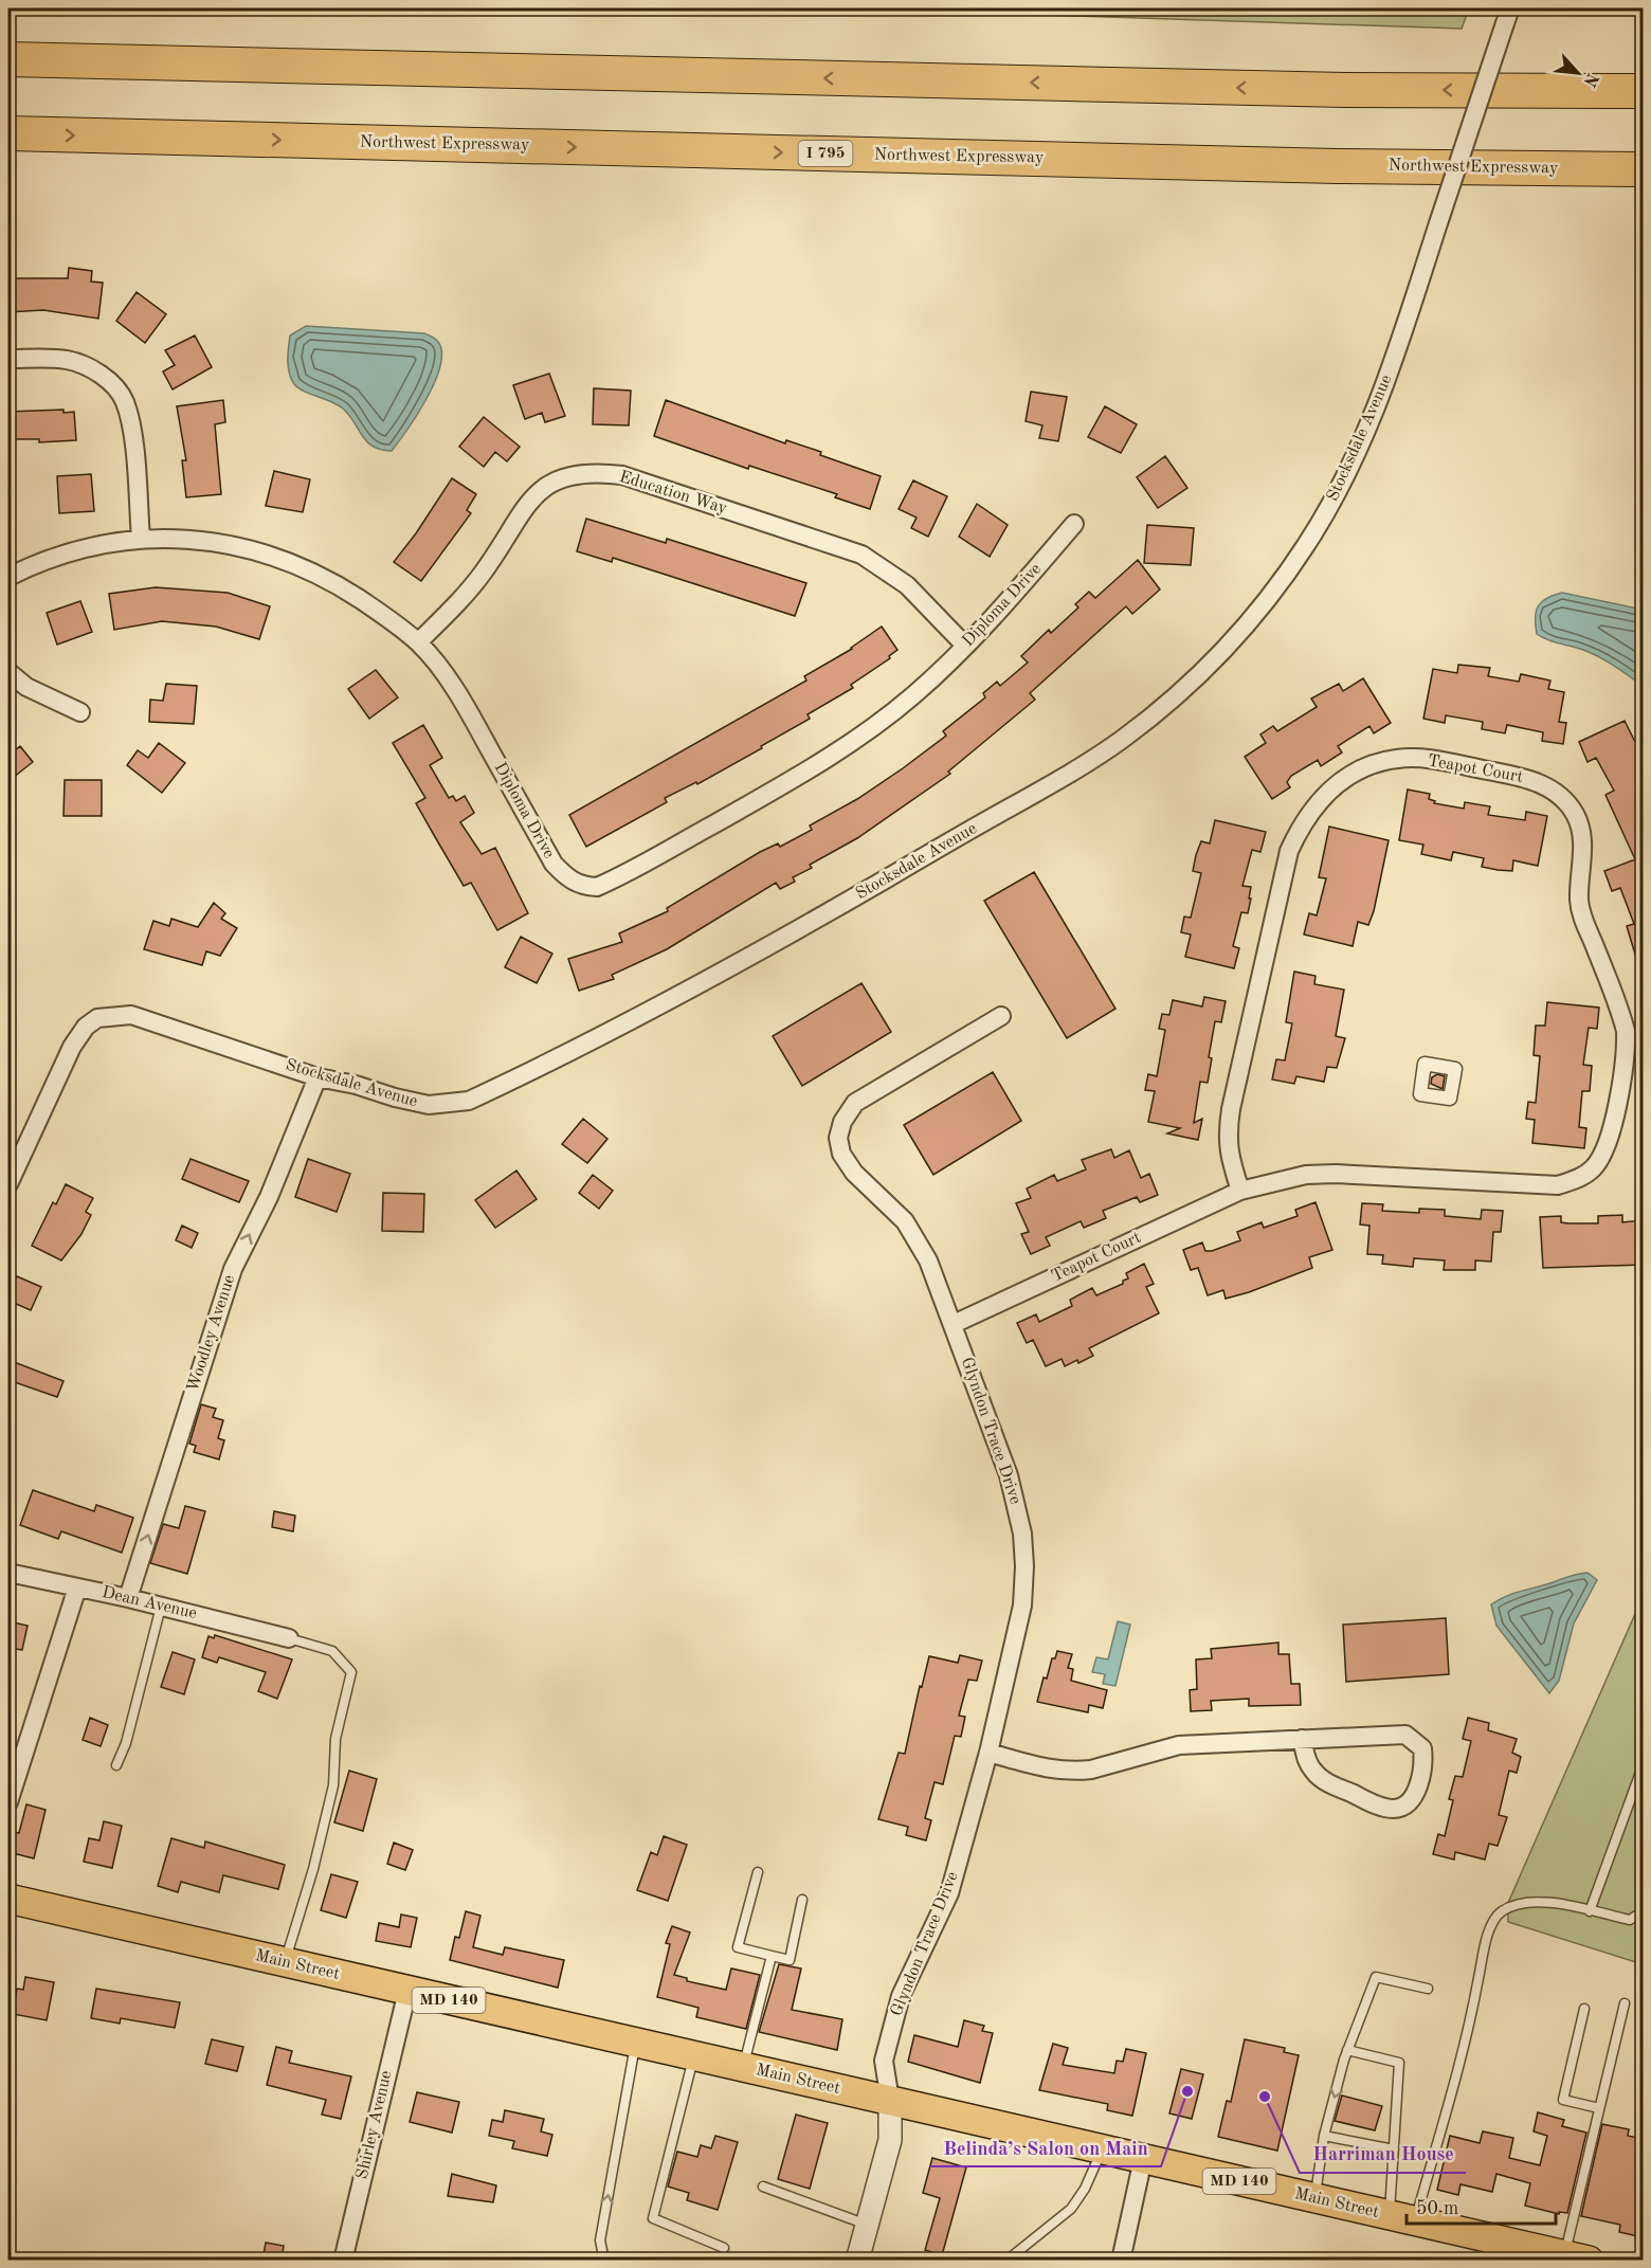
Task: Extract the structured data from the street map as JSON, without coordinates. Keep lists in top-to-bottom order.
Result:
{
  "streets": {
    "highway": ["Northwest Expressway", "I 795"],
    "main road": ["Main Street", "MD 140"],
    "street": [
      "Stocksdale Avenue",
      "Education Way",
      "Diploma Drive",
      "Teapot Court",
      "Woodley Avenue",
      "Glyndon Trace Drive",
      "Dean Avenue",
      "Shirley Avenue"
    ]
  },
  "crossings": [
    ["Stocksdale Avenue", "Woodley Avenue"],
    ["Education Way", "Diploma Drive"],
    ["Teapot Court", "Glyndon Trace Drive"],
    ["Woodley Avenue", "Dean Avenue"],
    ["Glyndon Trace Drive", "Main Street"],
    ["Main Street", "Shirley Avenue"]
  ],
  "one_way": ["Woodley Avenue"],
  "places": ["Belinda’s Salon on Main", "Harriman House"],
  "scale_bar": "50 m",
  "north": "bottom right"
}
